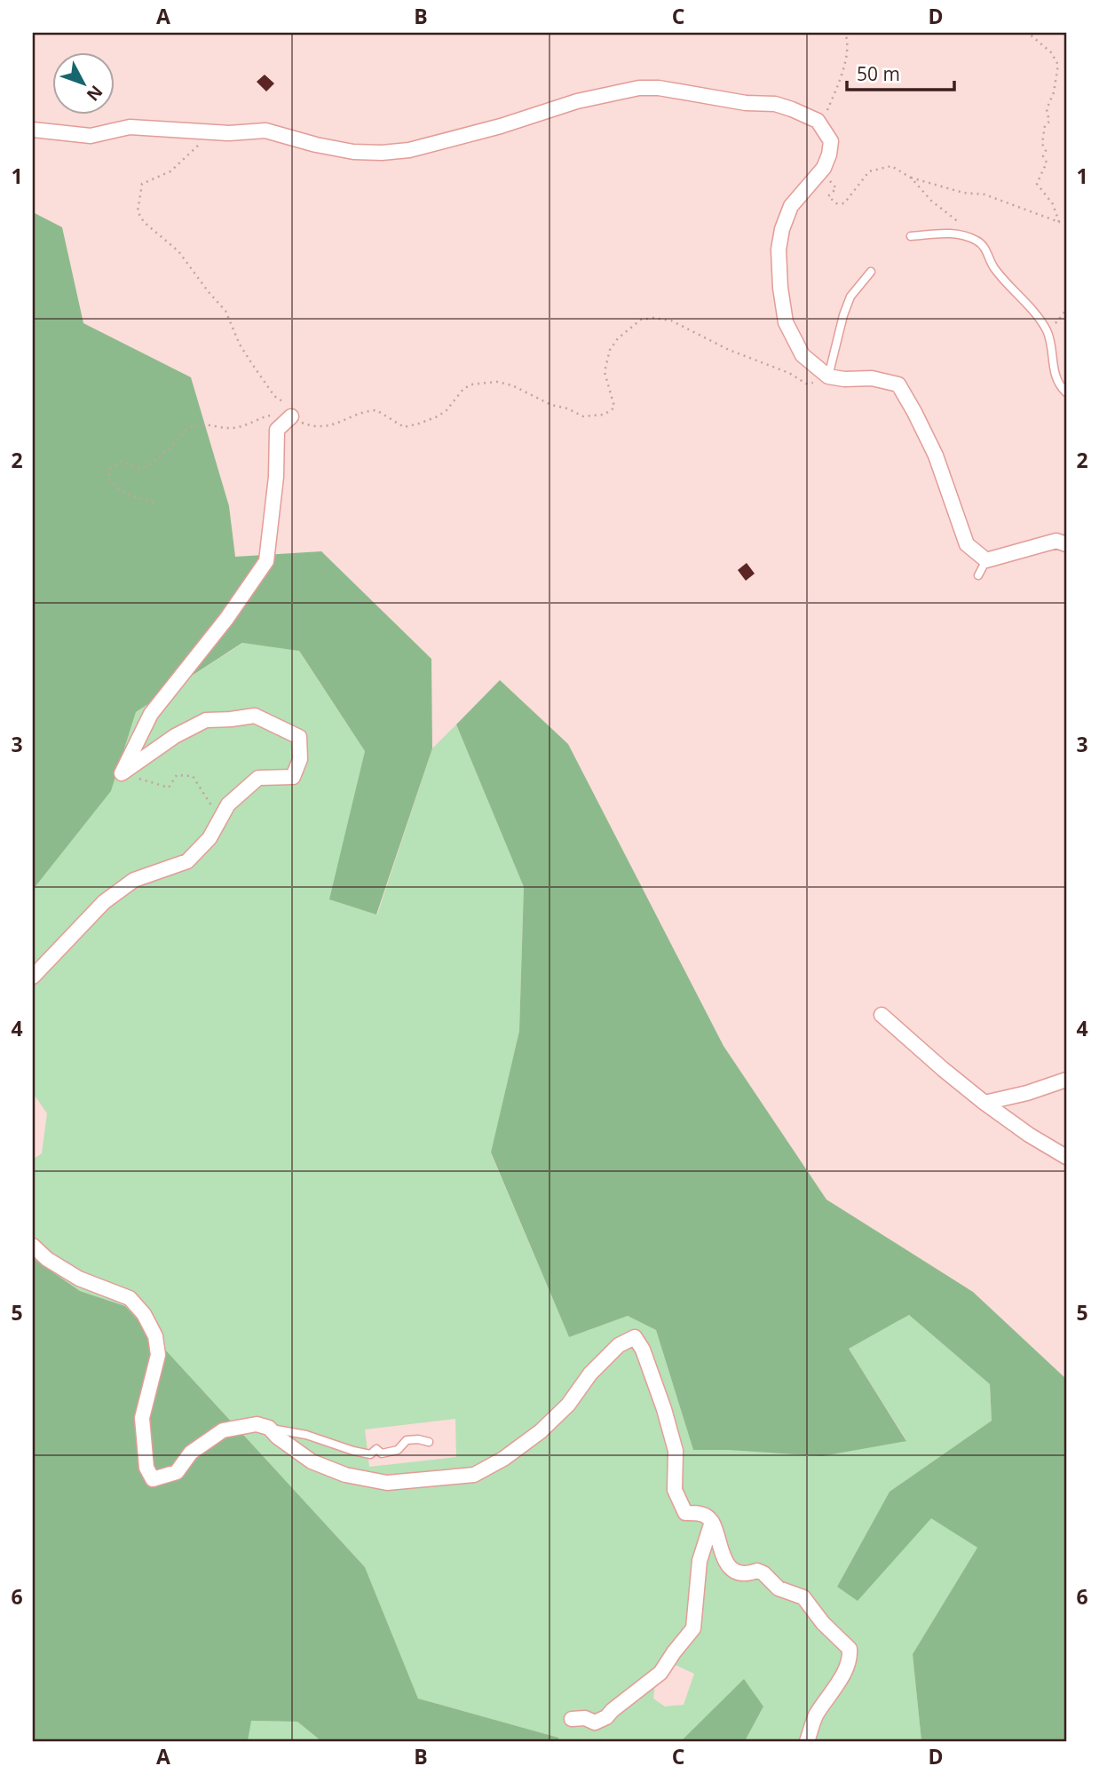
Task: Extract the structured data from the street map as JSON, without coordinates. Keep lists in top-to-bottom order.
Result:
{
  "scale_bar": "50 m",
  "north": "bottom right",
  "grid": {
    "columns": [
      "A",
      "B",
      "C",
      "D"
    ],
    "rows": [
      "1",
      "2",
      "3",
      "4",
      "5",
      "6"
    ]
  }
}
